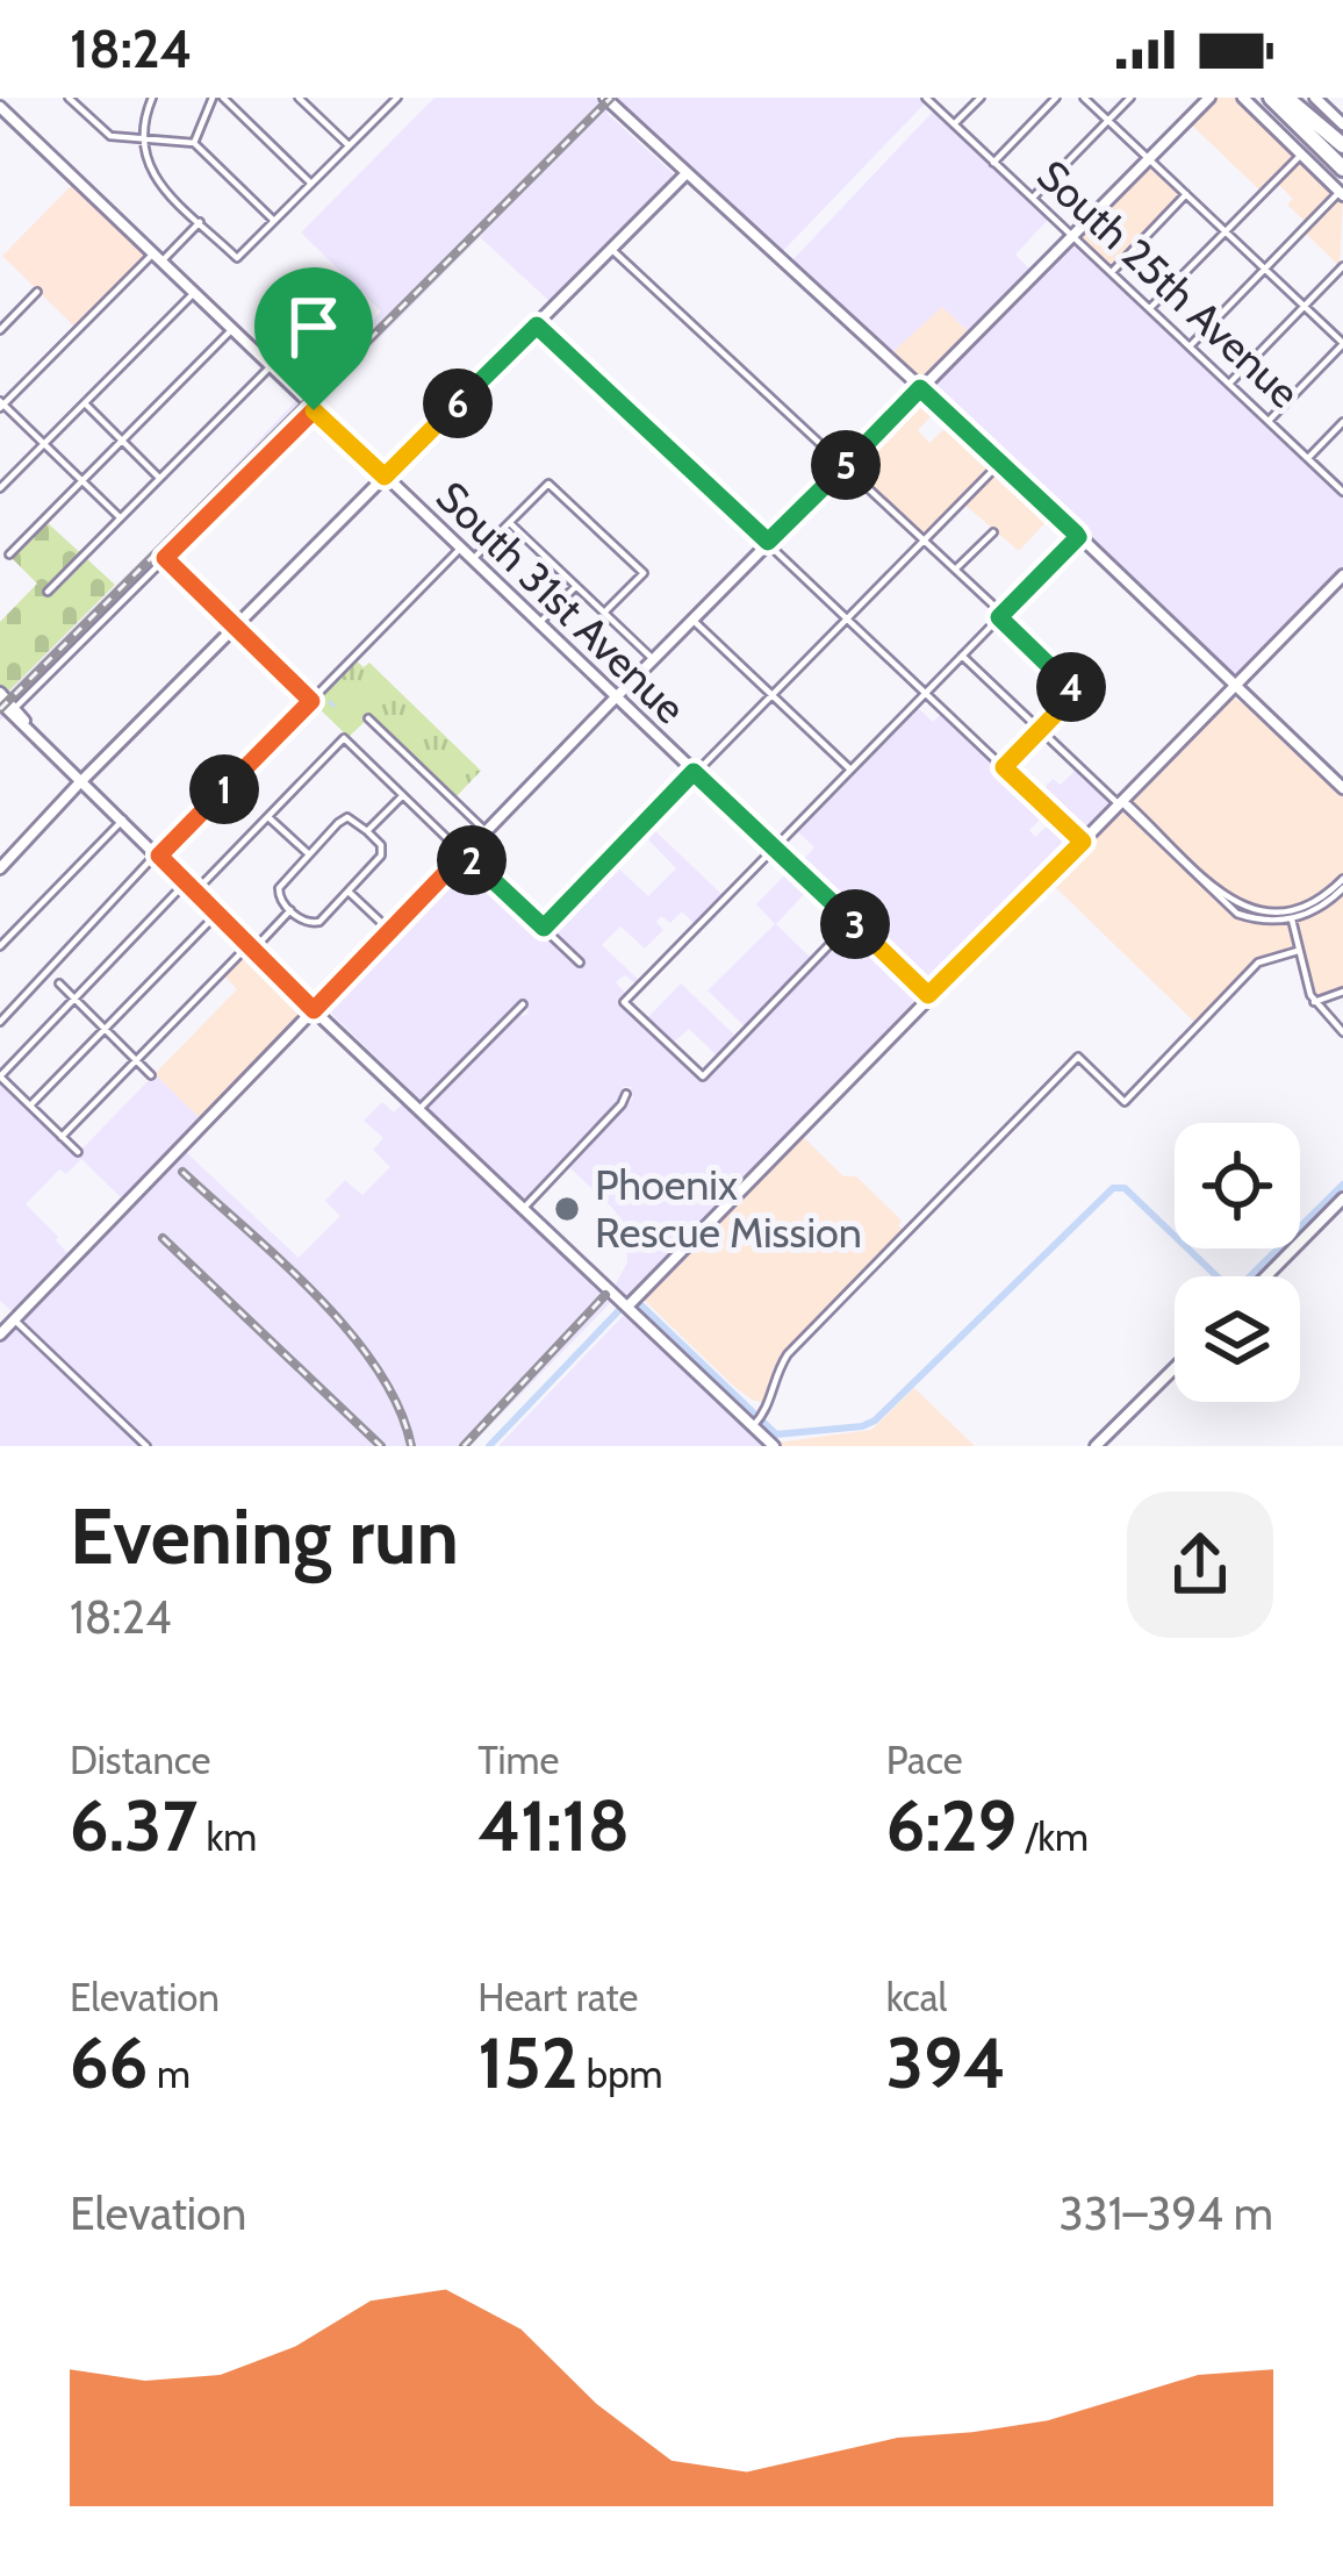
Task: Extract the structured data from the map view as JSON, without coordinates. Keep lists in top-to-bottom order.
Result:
{
  "streets": {
    "main road": ["South 31st Avenue"],
    "street": ["South 25th Avenue"]
  },
  "places": ["Phoenix Rescue Mission"],
  "page": {
    "status": "18:24",
    "pins": [
      "6",
      "5",
      "4",
      "1",
      "2",
      "3"
    ],
    "heading": ["Evening run", "18:24"],
    "stats": [
      ["Distance", "6.37 km"],
      ["Time", "41:18"],
      ["Pace", "6:29 /km"],
      ["Elevation", "66 m"],
      ["Heart rate", "152 bpm"],
      ["kcal", "394"]
    ],
    "chart": ["Elevation", "331–394 m"]
  }
}
